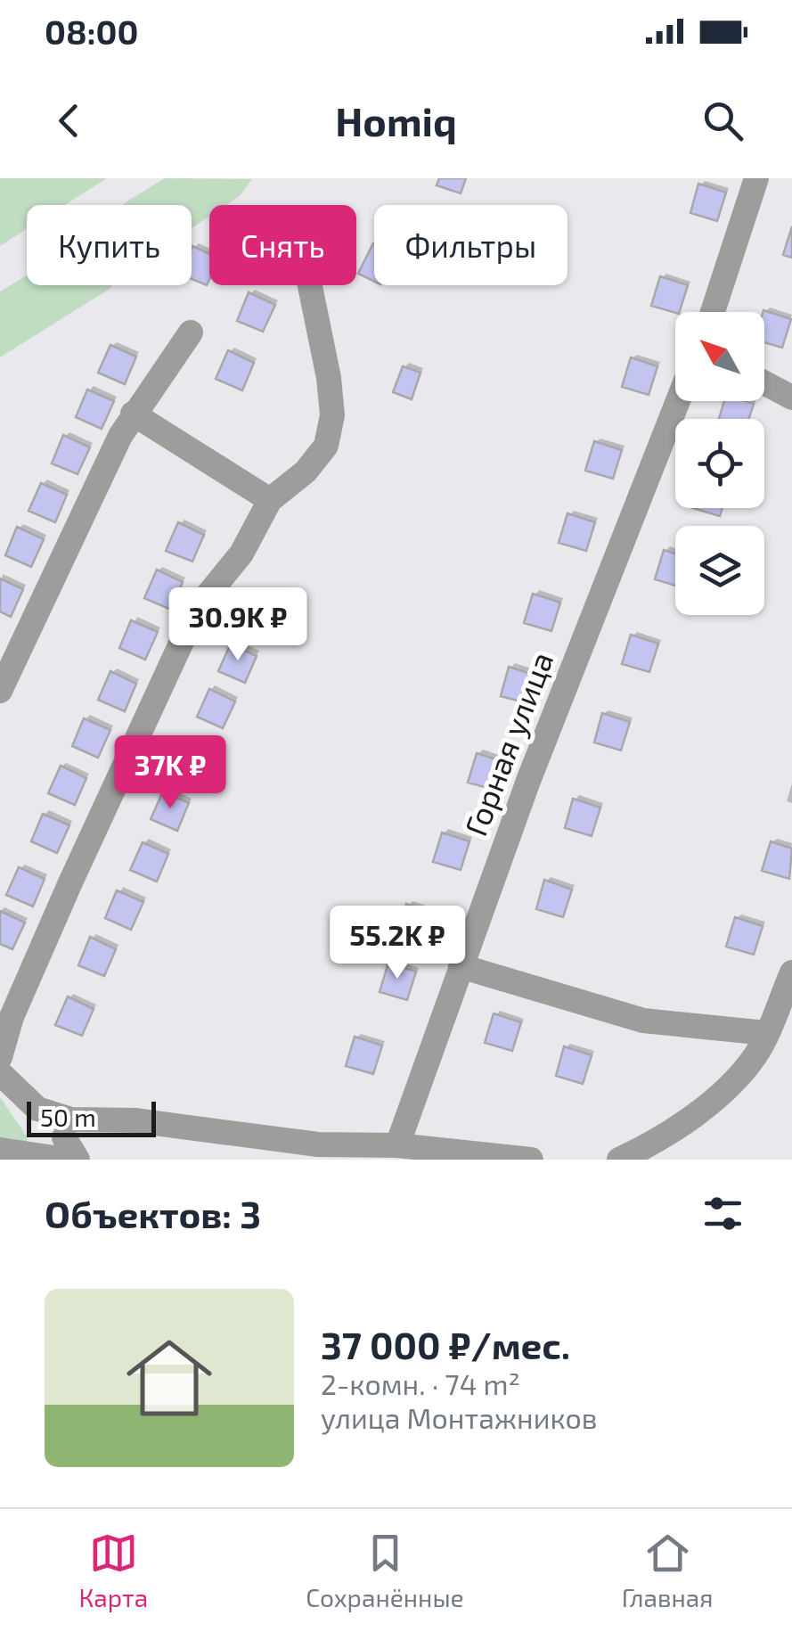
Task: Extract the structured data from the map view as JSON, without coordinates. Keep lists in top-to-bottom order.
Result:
{
  "streets": {
    "street": ["Горная улица"]
  },
  "scale_bar": "50 m",
  "north": "top left",
  "page": {
    "status": "08:00",
    "header": "Homiq",
    "chip": ["Купить", "Снять", "Фильтры"],
    "price": ["30.9K ₽", "37K ₽", "55.2K ₽"],
    "scale": "50 m",
    "heading": "Объектов: 3",
    "list": [
      {
        "name": "37 000 ₽/мес.",
        "note": "2-комн. · 74 m² · улица Монтажников"
      }
    ],
    "tabs": ["Карта", "Сохранённые", "Главная"]
  }
}
